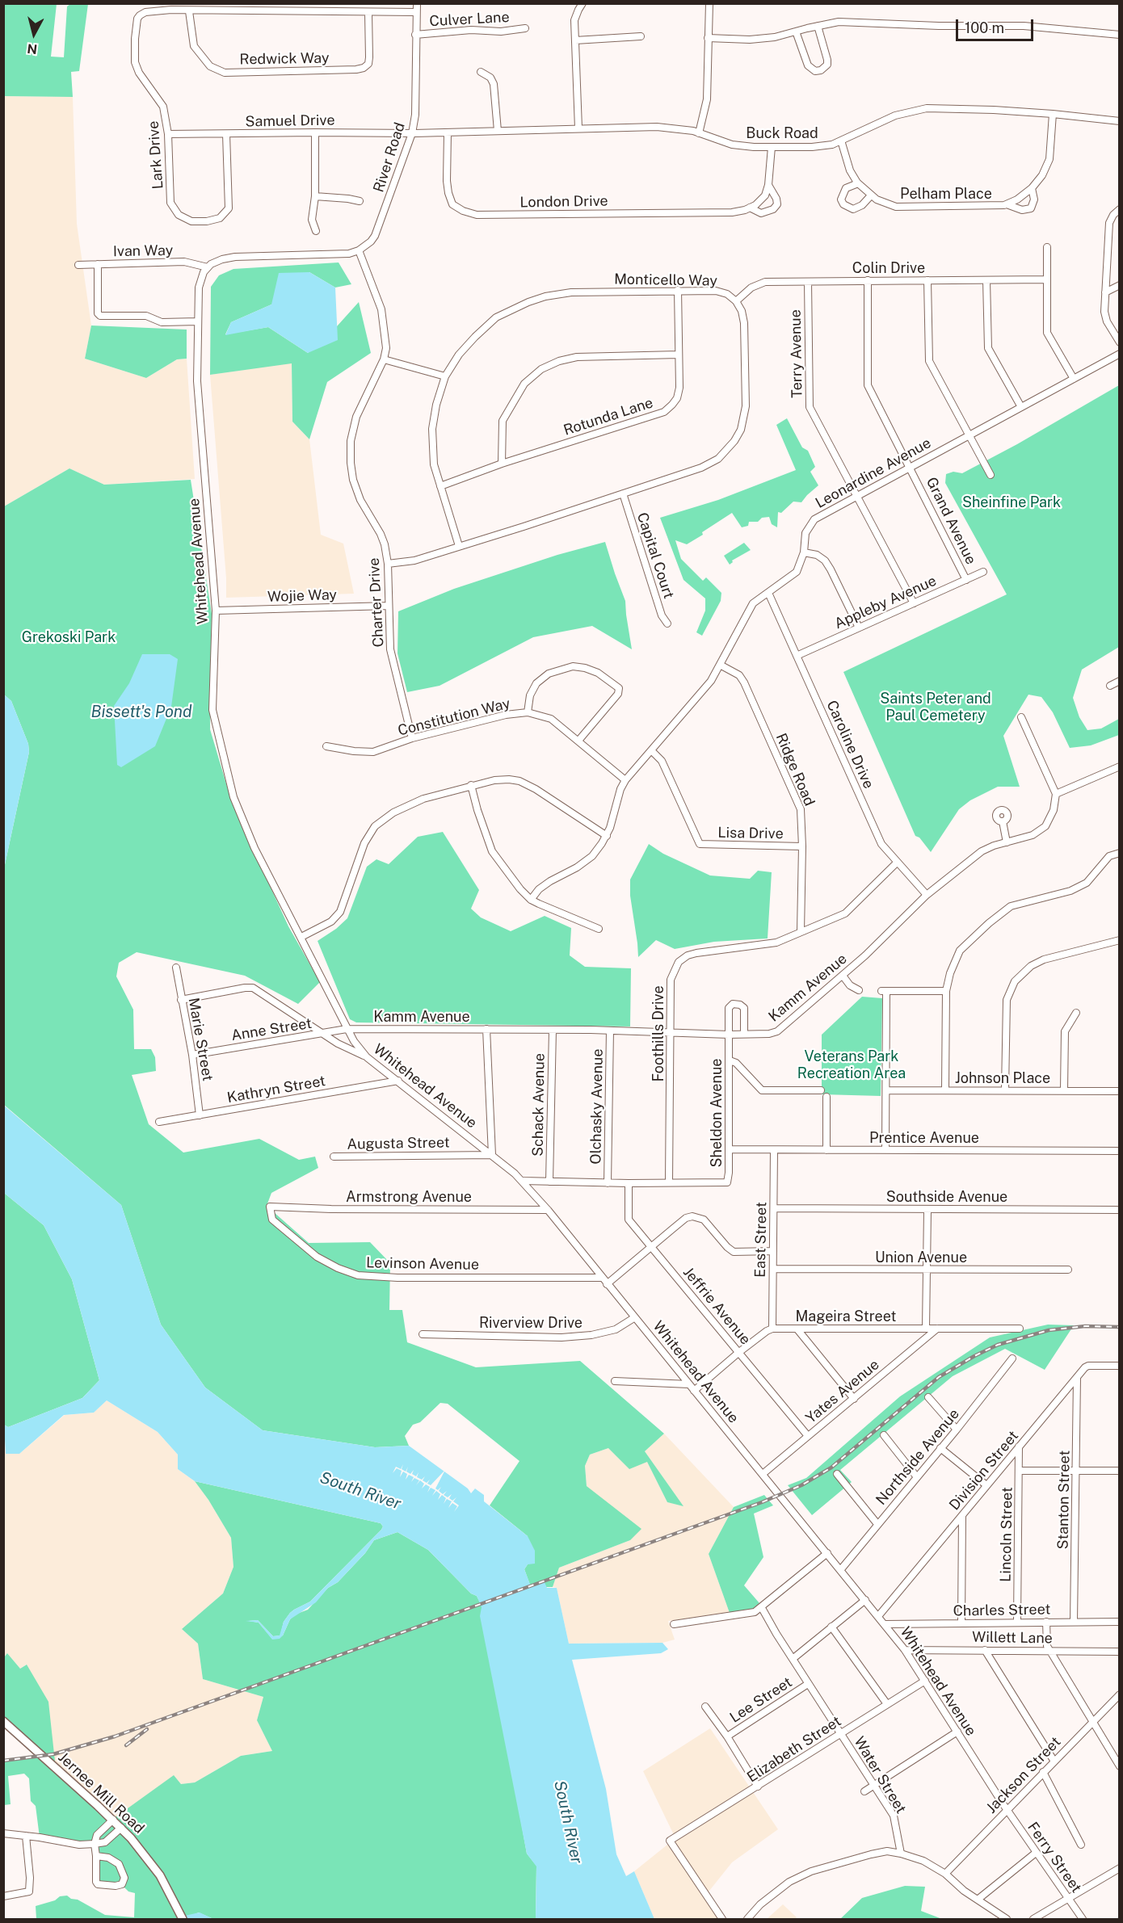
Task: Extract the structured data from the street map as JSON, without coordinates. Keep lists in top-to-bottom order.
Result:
{
  "streets": {
    "street": [
      "Culver Lane",
      "Redwick Way",
      "Samuel Drive",
      "Buck Road",
      "Lark Drive",
      "River Road",
      "Pelham Place",
      "London Drive",
      "Ivan Way",
      "Colin Drive",
      "Monticello Way",
      "Terry Avenue",
      "Rotunda Lane",
      "Leonardine Avenue",
      "Grand Avenue",
      "Capital Court",
      "Whitehead Avenue",
      "Wojie Way",
      "Charter Drive",
      "Appleby Avenue",
      "Constitution Way",
      "Caroline Drive",
      "Ridge Road",
      "Lisa Drive",
      "Kamm Avenue",
      "Anne Street",
      "Foothills Drive",
      "Marie Street",
      "Johnson Place",
      "Kathryn Street",
      "Schack Avenue",
      "Olchasky Avenue",
      "Sheldon Avenue",
      "Prentice Avenue",
      "Augusta Street",
      "Armstrong Avenue",
      "Southside Avenue",
      "East Street",
      "Union Avenue",
      "Levinson Avenue",
      "Jeffrie Avenue",
      "Mageira Street",
      "Riverview Drive",
      "Yates Avenue",
      "Northside Avenue",
      "Division Street",
      "Stanton Street",
      "Lincoln Street",
      "Charles Street",
      "Willett Lane",
      "Lee Street",
      "Elizabeth Street",
      "Water Street",
      "Jackson Street",
      "Jernee Mill Road",
      "Ferry Street"
    ]
  },
  "crossings": [
    ["Culver Lane", "River Road"],
    ["Redwick Way", "Lark Drive"],
    ["Samuel Drive", "Lark Drive"],
    ["Samuel Drive", "River Road"],
    ["Buck Road", "Pelham Place"],
    ["Buck Road", "London Drive"],
    ["Lark Drive", "River Road"],
    ["River Road", "Charter Drive"],
    ["Ivan Way", "Whitehead Avenue"],
    ["Colin Drive", "Monticello Way"],
    ["Colin Drive", "Terry Avenue"],
    ["Colin Drive", "Grand Avenue"],
    ["Monticello Way", "Rotunda Lane"],
    ["Terry Avenue", "Leonardine Avenue"],
    ["Terry Avenue", "Appleby Avenue"],
    ["Leonardine Avenue", "Grand Avenue"],
    ["Leonardine Avenue", "Constitution Way"],
    ["Leonardine Avenue", "Caroline Drive"],
    ["Leonardine Avenue", "Ridge Road"],
    ["Leonardine Avenue", "Lisa Drive"],
    ["Grand Avenue", "Appleby Avenue"],
    ["Whitehead Avenue", "Wojie Way"],
    ["Whitehead Avenue", "Kamm Avenue"],
    ["Whitehead Avenue", "Kathryn Street"],
    ["Whitehead Avenue", "Augusta Street"],
    ["Whitehead Avenue", "Armstrong Avenue"],
    ["Whitehead Avenue", "Levinson Avenue"],
    ["Whitehead Avenue", "Riverview Drive"],
    ["Whitehead Avenue", "Yates Avenue"],
    ["Whitehead Avenue", "Northside Avenue"],
    ["Whitehead Avenue", "Division Street"],
    ["Whitehead Avenue", "Charles Street"],
    ["Whitehead Avenue", "Willett Lane"],
    ["Whitehead Avenue", "Elizabeth Street"],
    ["Whitehead Avenue", "Jackson Street"],
    ["Whitehead Avenue", "Ferry Street"],
    ["Wojie Way", "Charter Drive"],
    ["Charter Drive", "Constitution Way"],
    ["Appleby Avenue", "Caroline Drive"],
    ["Caroline Drive", "Kamm Avenue"],
    ["Caroline Drive", "Foothills Drive"],
    ["Ridge Road", "Lisa Drive"],
    ["Ridge Road", "Foothills Drive"],
    ["Kamm Avenue", "Anne Street"],
    ["Kamm Avenue", "Foothills Drive"],
    ["Kamm Avenue", "Schack Avenue"],
    ["Kamm Avenue", "Olchasky Avenue"],
    ["Kamm Avenue", "Sheldon Avenue"],
    ["Anne Street", "Marie Street"],
    ["Foothills Drive", "Sheldon Avenue"],
    ["Marie Street", "Kathryn Street"],
    ["Sheldon Avenue", "Prentice Avenue"],
    ["Prentice Avenue", "East Street"],
    ["Armstrong Avenue", "Levinson Avenue"],
    ["Southside Avenue", "East Street"],
    ["East Street", "Union Avenue"],
    ["East Street", "Mageira Street"],
    ["Jeffrie Avenue", "Yates Avenue"],
    ["Mageira Street", "Yates Avenue"],
    ["Division Street", "Stanton Street"],
    ["Division Street", "Lincoln Street"],
    ["Stanton Street", "Charles Street"],
    ["Lincoln Street", "Charles Street"],
    ["Lee Street", "Water Street"],
    ["Elizabeth Street", "Water Street"],
    ["Jackson Street", "Ferry Street"]
  ],
  "water": ["Bissett's Pond", "South River"],
  "parks": [
    "Sheinfine Park",
    "Grekoski Park",
    "Saints Peter and Paul Cemetery",
    "Veterans Park Recreation Area"
  ],
  "scale_bar": "100 m",
  "north": "bottom"
}
